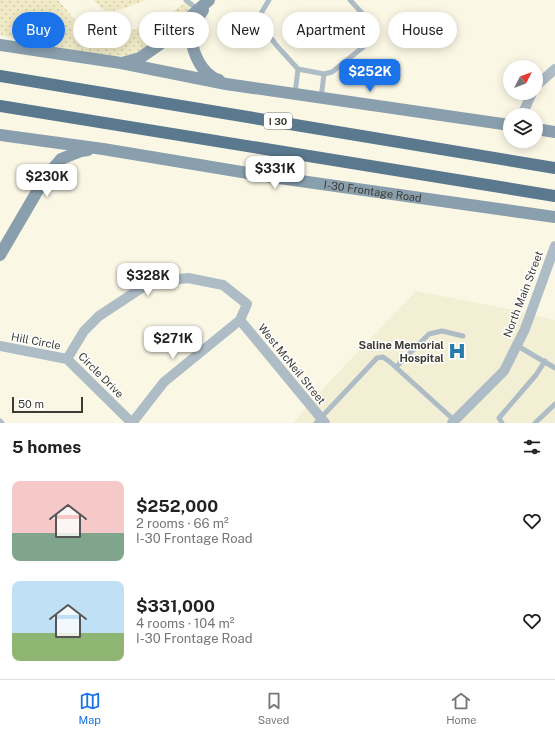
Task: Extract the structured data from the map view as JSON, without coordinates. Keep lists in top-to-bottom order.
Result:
{
  "streets": {
    "highway": ["I 30"],
    "main road": ["I-30 Frontage Road"],
    "street": [
      "North Main Street",
      "Hill Circle",
      "West McNeil Street",
      "Circle Drive"
    ]
  },
  "crossings": [
    ["Hill Circle", "Circle Drive"],
    ["West McNeil Street", "Circle Drive"]
  ],
  "places": {
    "hospital": ["Saline Memorial Hospital"]
  },
  "scale_bar": "50 m",
  "north": "top right",
  "page": {
    "chip": [
      "Buy",
      "Rent",
      "Filters",
      "New",
      "Apartment",
      "House"
    ],
    "price": [
      "$252K",
      "$331K",
      "$230K",
      "$328K",
      "$271K"
    ],
    "scale": "50 m",
    "heading": "5 homes",
    "list": [
      {
        "name": "$252,000",
        "note": "2 rooms · 66 m² · I-30 Frontage Road"
      },
      {
        "name": "$331,000",
        "note": "4 rooms · 104 m² · I-30 Frontage Road"
      }
    ],
    "tabs": ["Map", "Saved", "Home"]
  }
}
